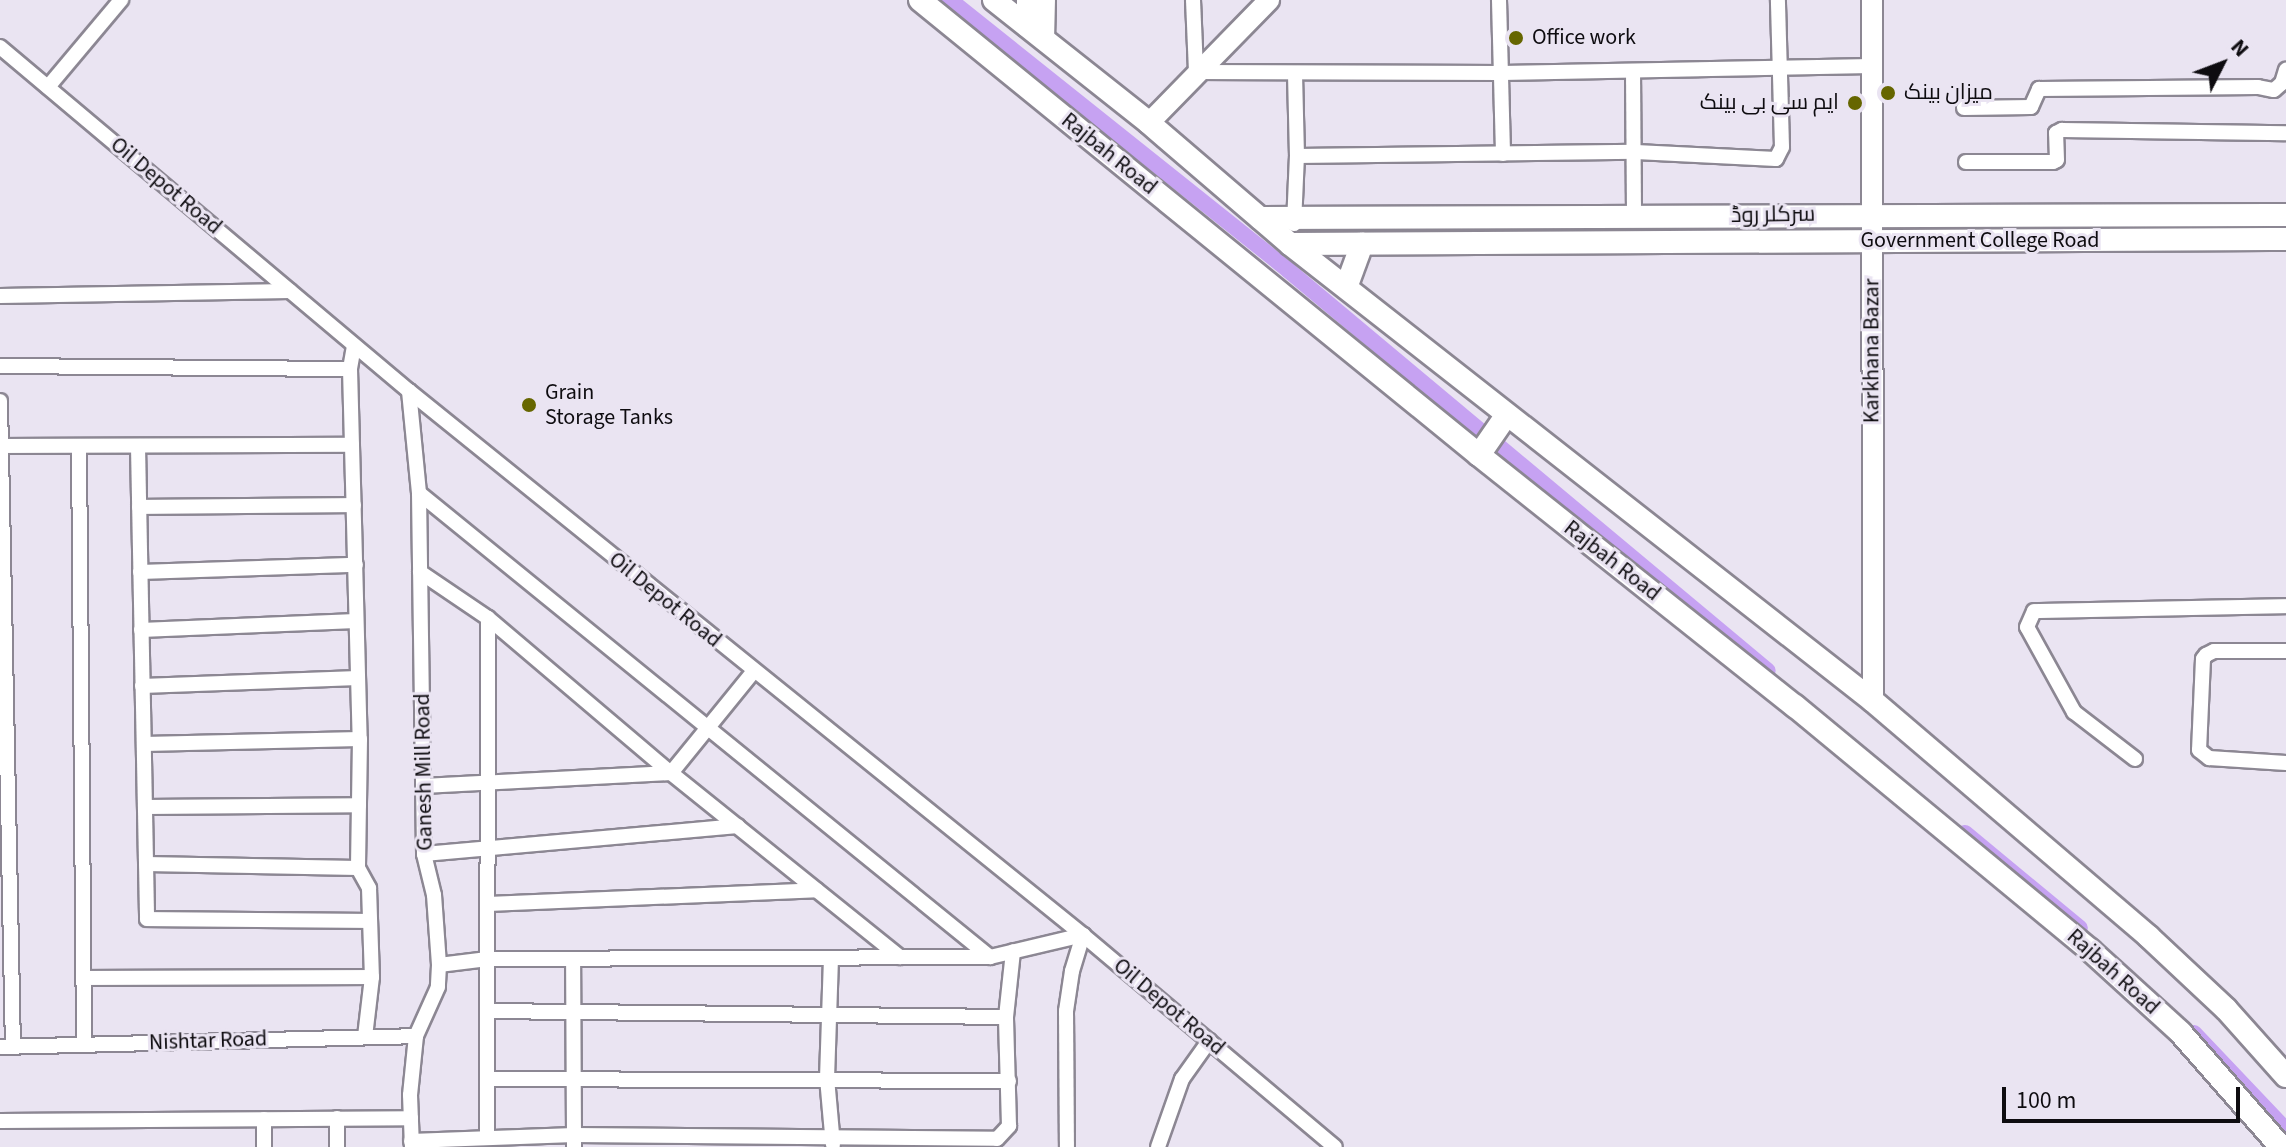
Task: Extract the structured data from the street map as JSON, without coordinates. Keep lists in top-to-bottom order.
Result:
{
  "streets": {
    "main road": ["Rajbah Road", "سرکلر روڈ", "Government College Road"],
    "street": [
      "Oil Depot Road",
      "Karkhana Bazar",
      "Ganesh Mill Road",
      "Nishtar Road"
    ]
  },
  "crossings": [
    ["Oil Depot Road", "Ganesh Mill Road"],
    ["سرکلر روڈ", "Karkhana Bazar"],
    ["Government College Road", "Karkhana Bazar"],
    ["Ganesh Mill Road", "Nishtar Road"]
  ],
  "places": [
    "Office work",
    "میزان بینک",
    "ایم سی بی بینک",
    "Grain Storage Tanks"
  ],
  "scale_bar": "100 m",
  "north": "top right"
}
